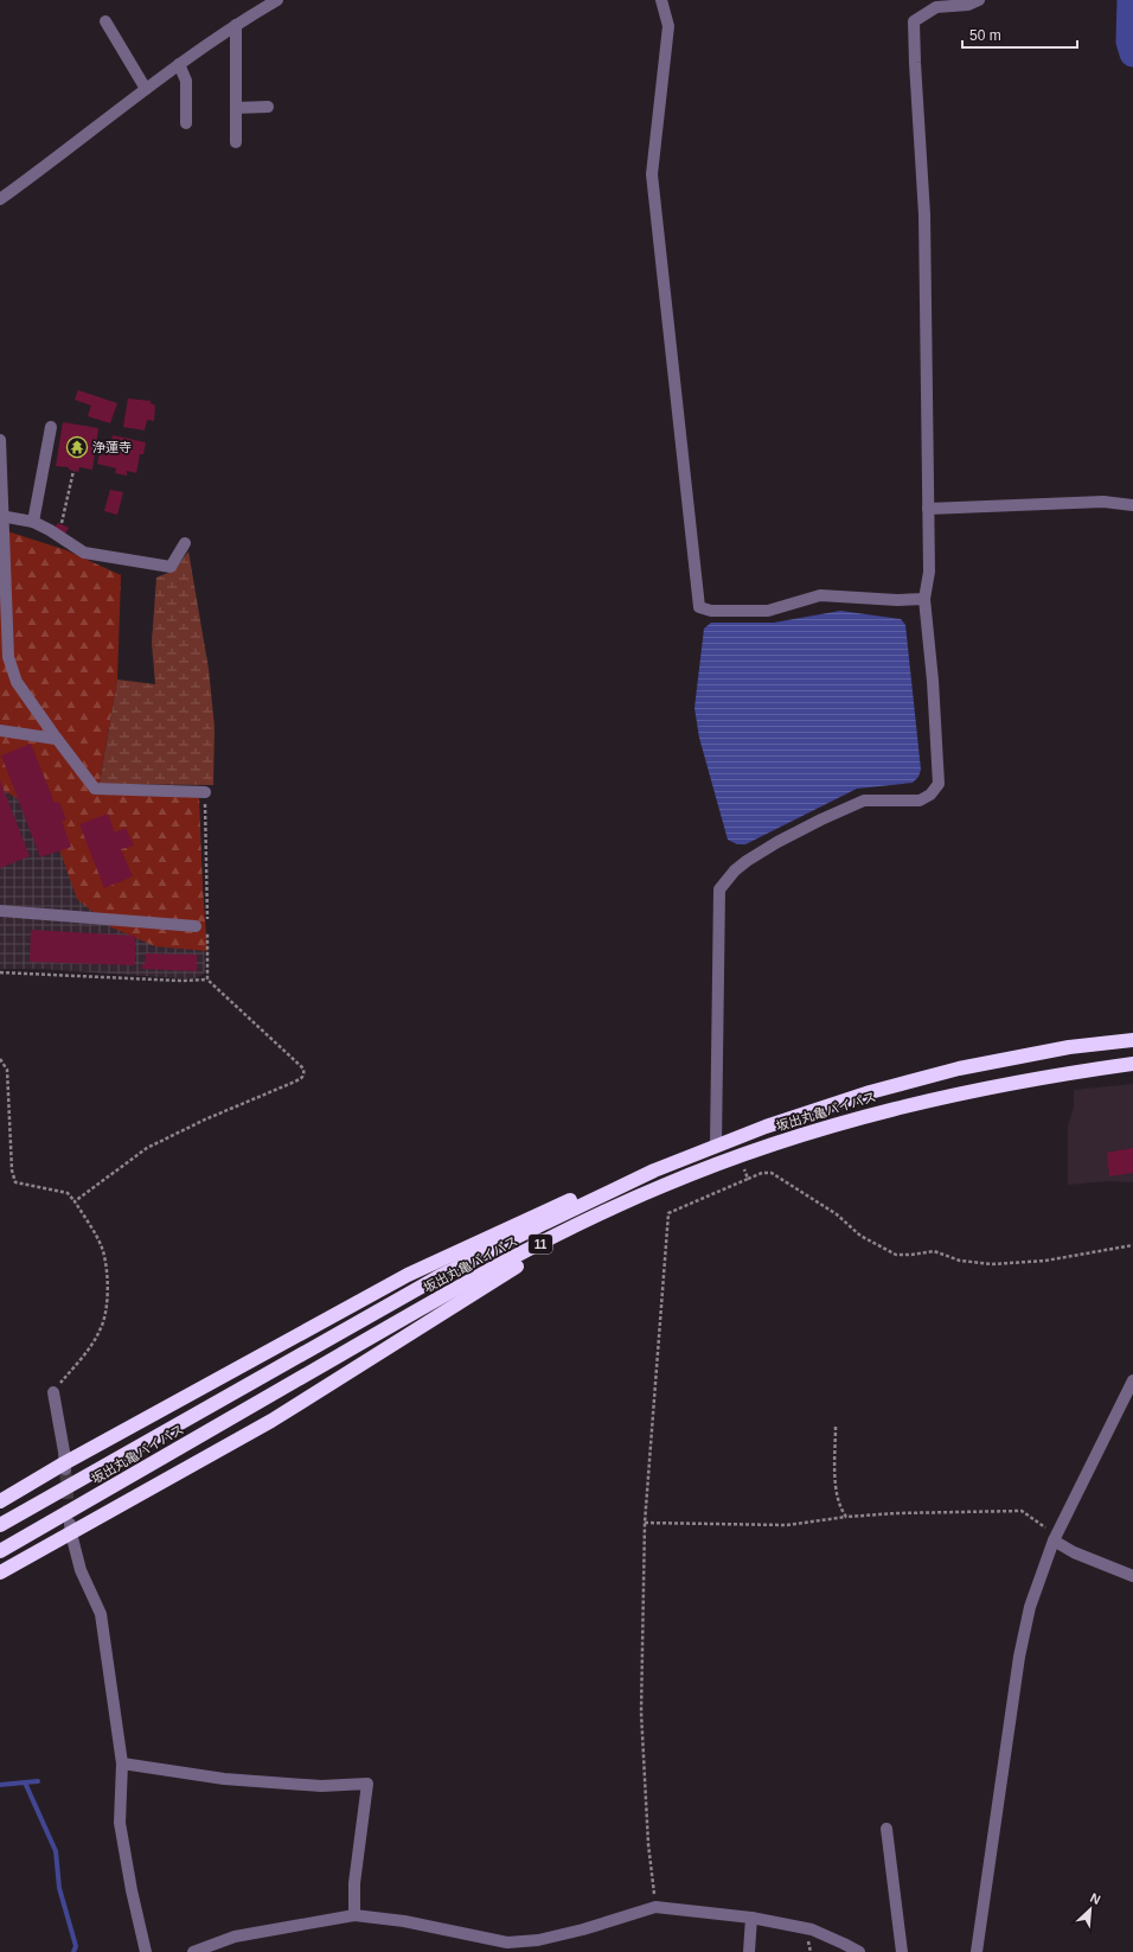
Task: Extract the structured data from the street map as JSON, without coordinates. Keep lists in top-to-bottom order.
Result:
{
  "streets": {
    "highway": ["坂出丸亀バイパス", "11"]
  },
  "places": {
    "temple": ["浄蓮寺"]
  },
  "scale_bar": "50 m",
  "north": "top right"
}
